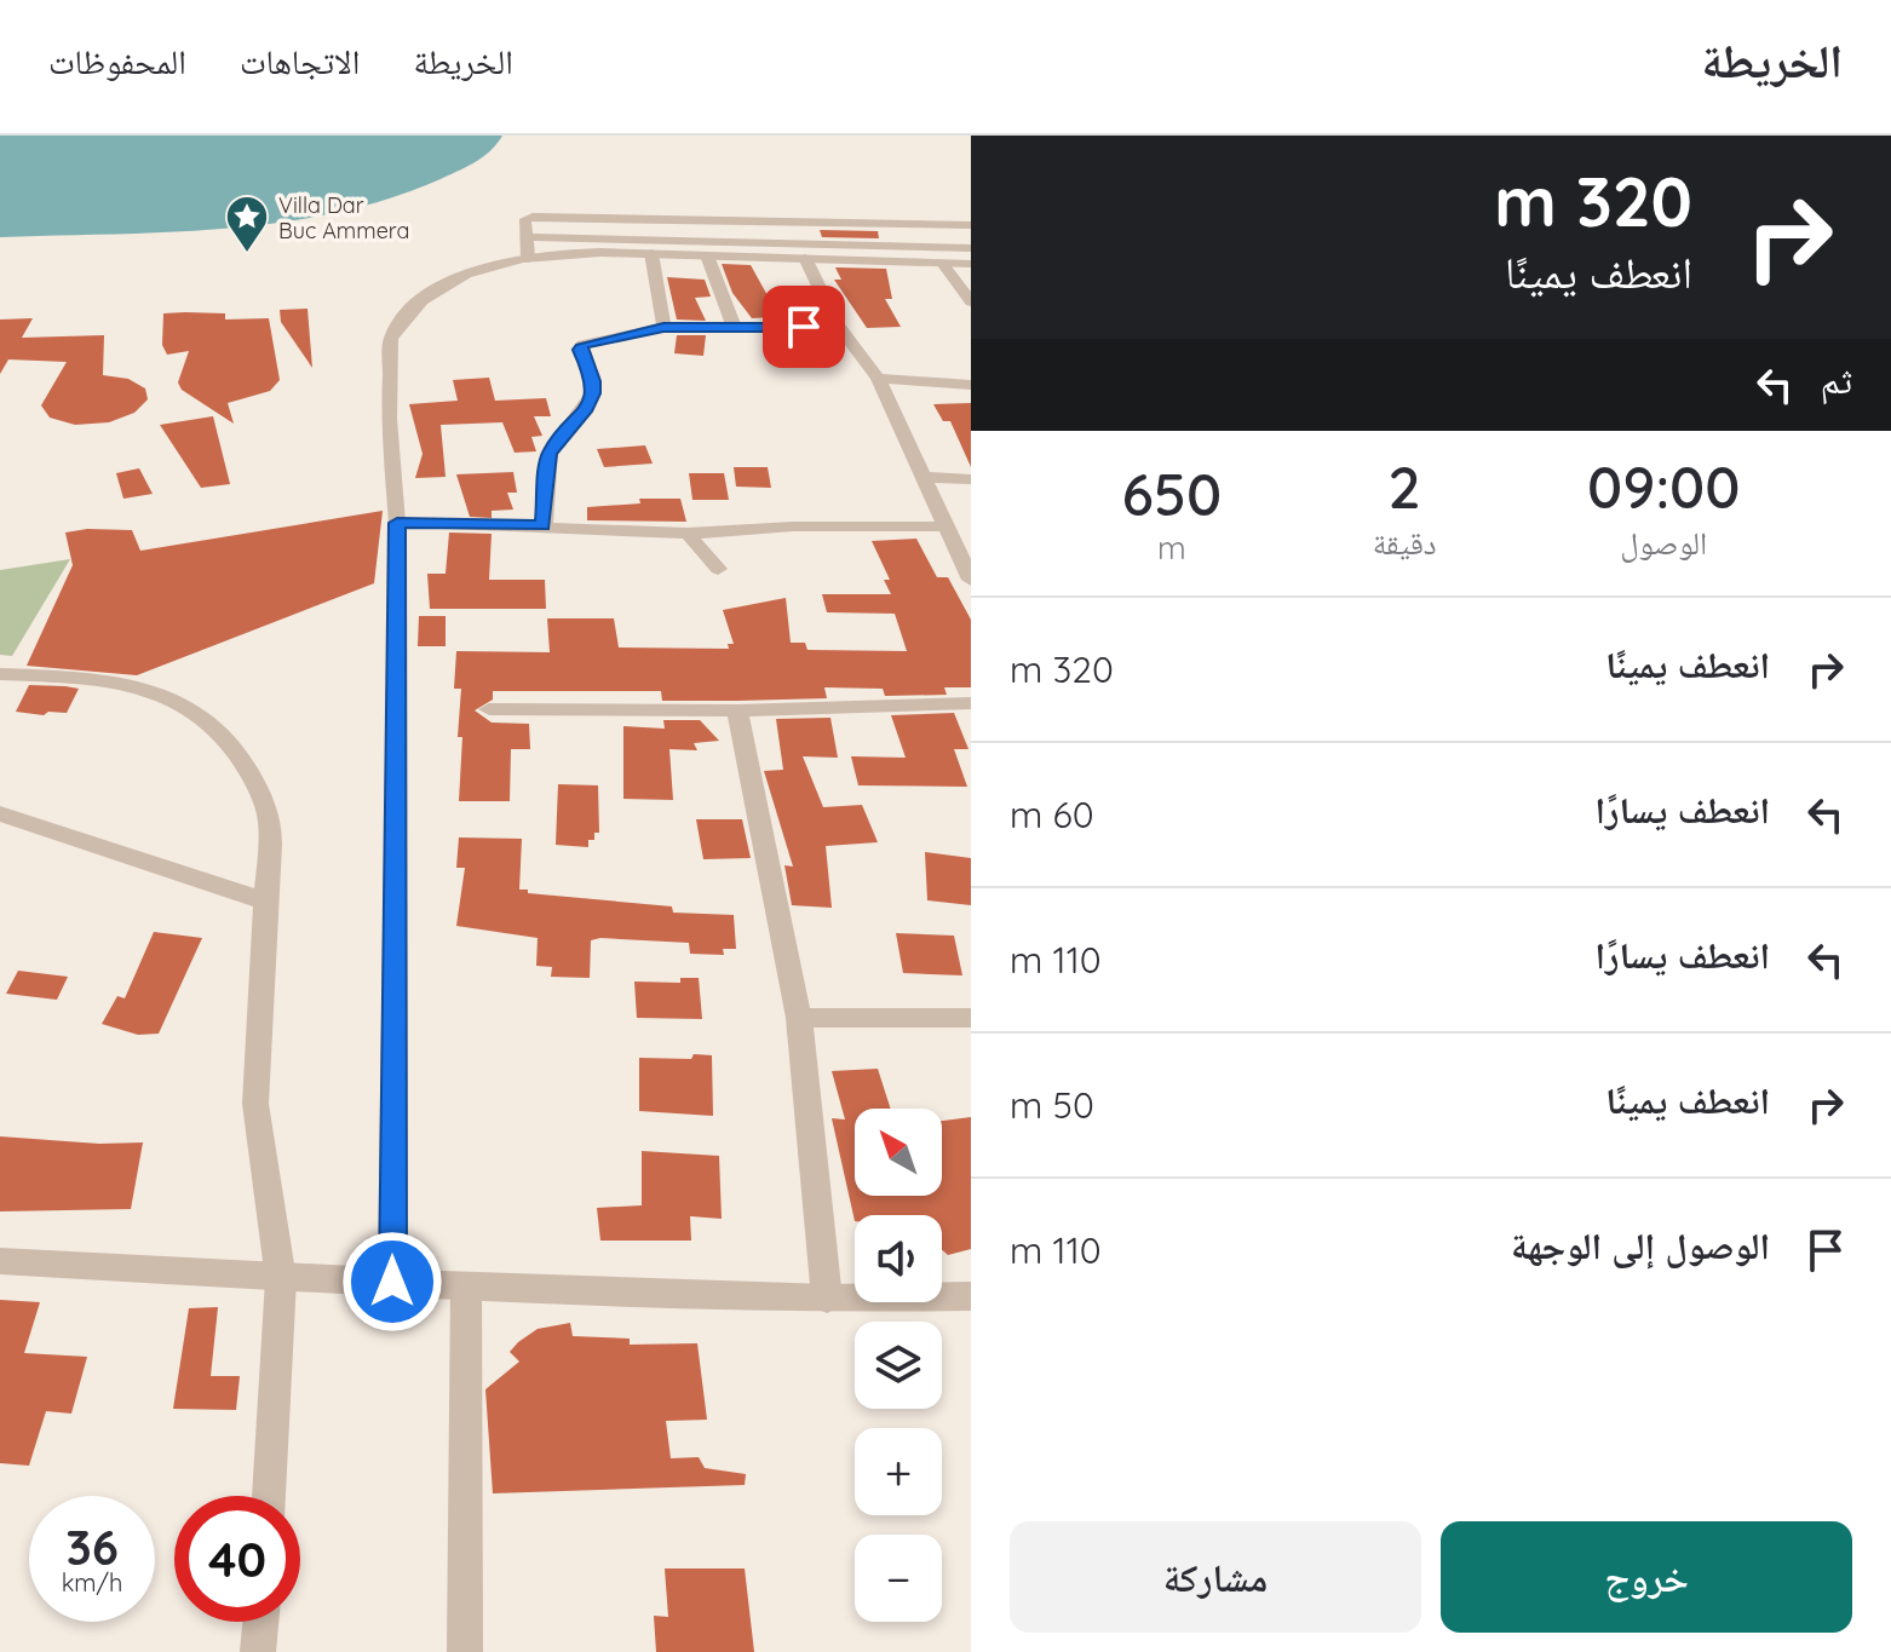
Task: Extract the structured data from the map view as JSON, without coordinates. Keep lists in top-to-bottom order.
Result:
{
  "places": {
    "place": ["Villa Dar Buc Ammera"]
  },
  "north": "top left",
  "page": {
    "header": "الخريطة",
    "nav": ["الخريطة", "الاتجاهات", "المحفوظات"],
    "turn": ["320 m", "انعطف يمينًا"],
    "then": "ثم",
    "eta": [
      "09:00",
      "الوصول",
      "2",
      "دقيقة",
      "650",
      "m"
    ],
    "list": [
      {
        "name": "انعطف يمينًا",
        "value": "320 m"
      },
      {
        "name": "انعطف يسارًا",
        "value": "60 m"
      },
      {
        "name": "انعطف يسارًا",
        "value": "110 m"
      },
      {
        "name": "انعطف يمينًا",
        "value": "50 m"
      },
      {
        "name": "الوصول إلى الوجهة",
        "value": "110 m"
      }
    ],
    "map_buttons": ["+", "−"],
    "speed": "36 km/h",
    "limit": "40",
    "buttons": ["خروج", "مشاركة"]
  }
}
